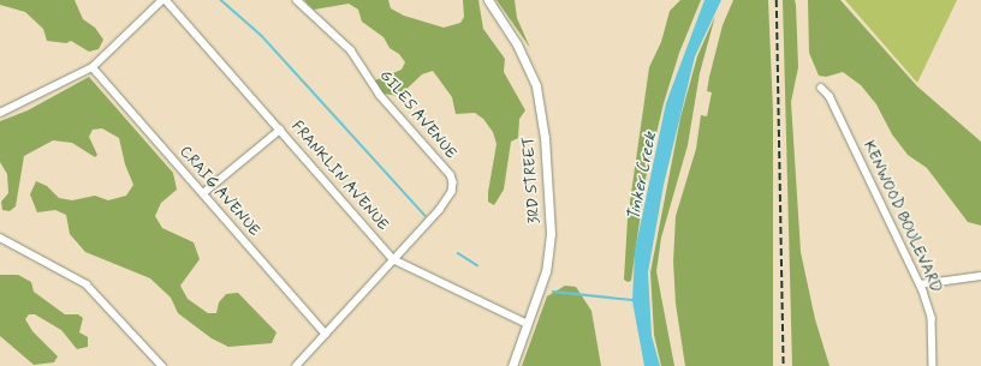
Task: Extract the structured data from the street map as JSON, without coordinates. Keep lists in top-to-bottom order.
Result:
{
  "streets": {
    "street": [
      "GILES AVENUE",
      "FRANKLIN AVENUE",
      "3RD STREET",
      "CRAIG AVENUE",
      "KENWOOD BOULEVARD"
    ]
  },
  "crossings": [
    ["GILES AVENUE", "FRANKLIN AVENUE"],
    ["FRANKLIN AVENUE", "3RD STREET"]
  ],
  "water": ["Tinker Creek"]
}
